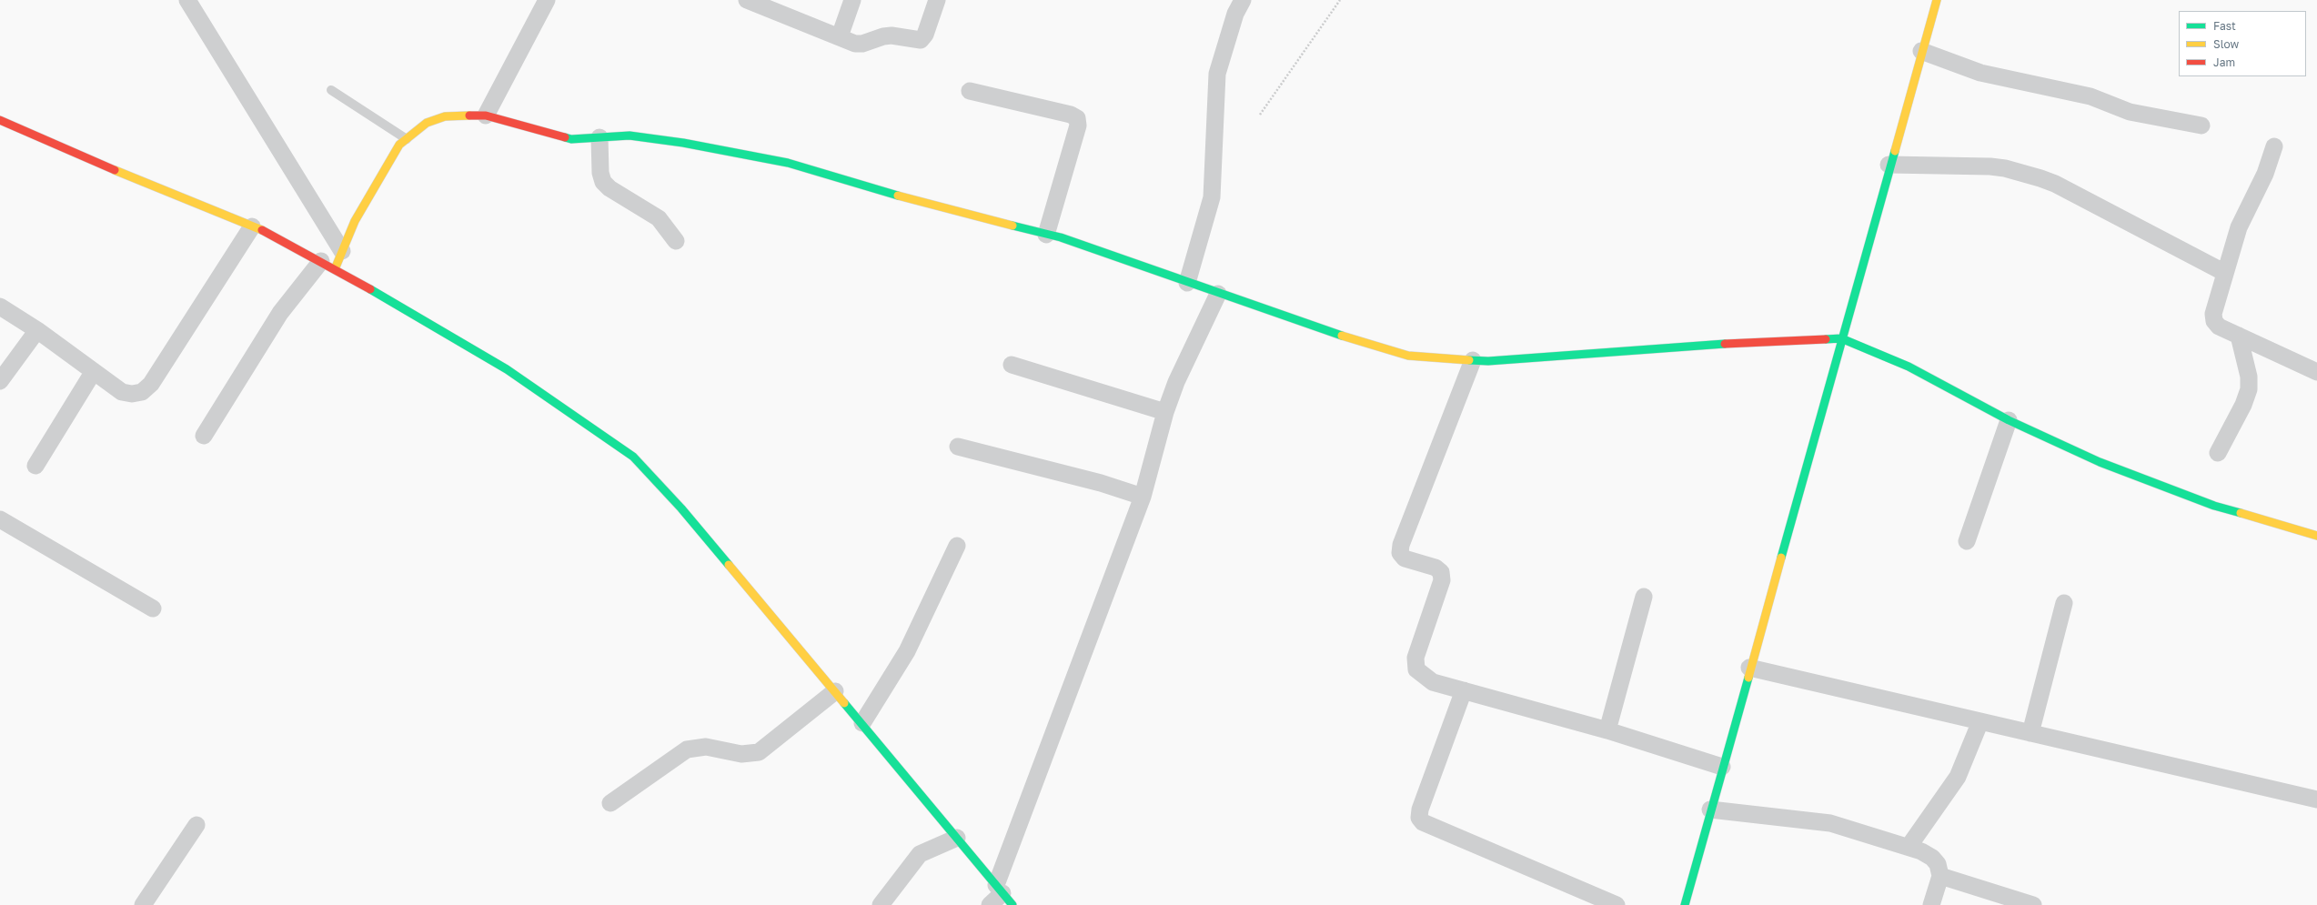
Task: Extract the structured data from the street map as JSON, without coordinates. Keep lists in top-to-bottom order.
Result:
{
  "legend": ["Fast", "Slow", "Jam"]
}
